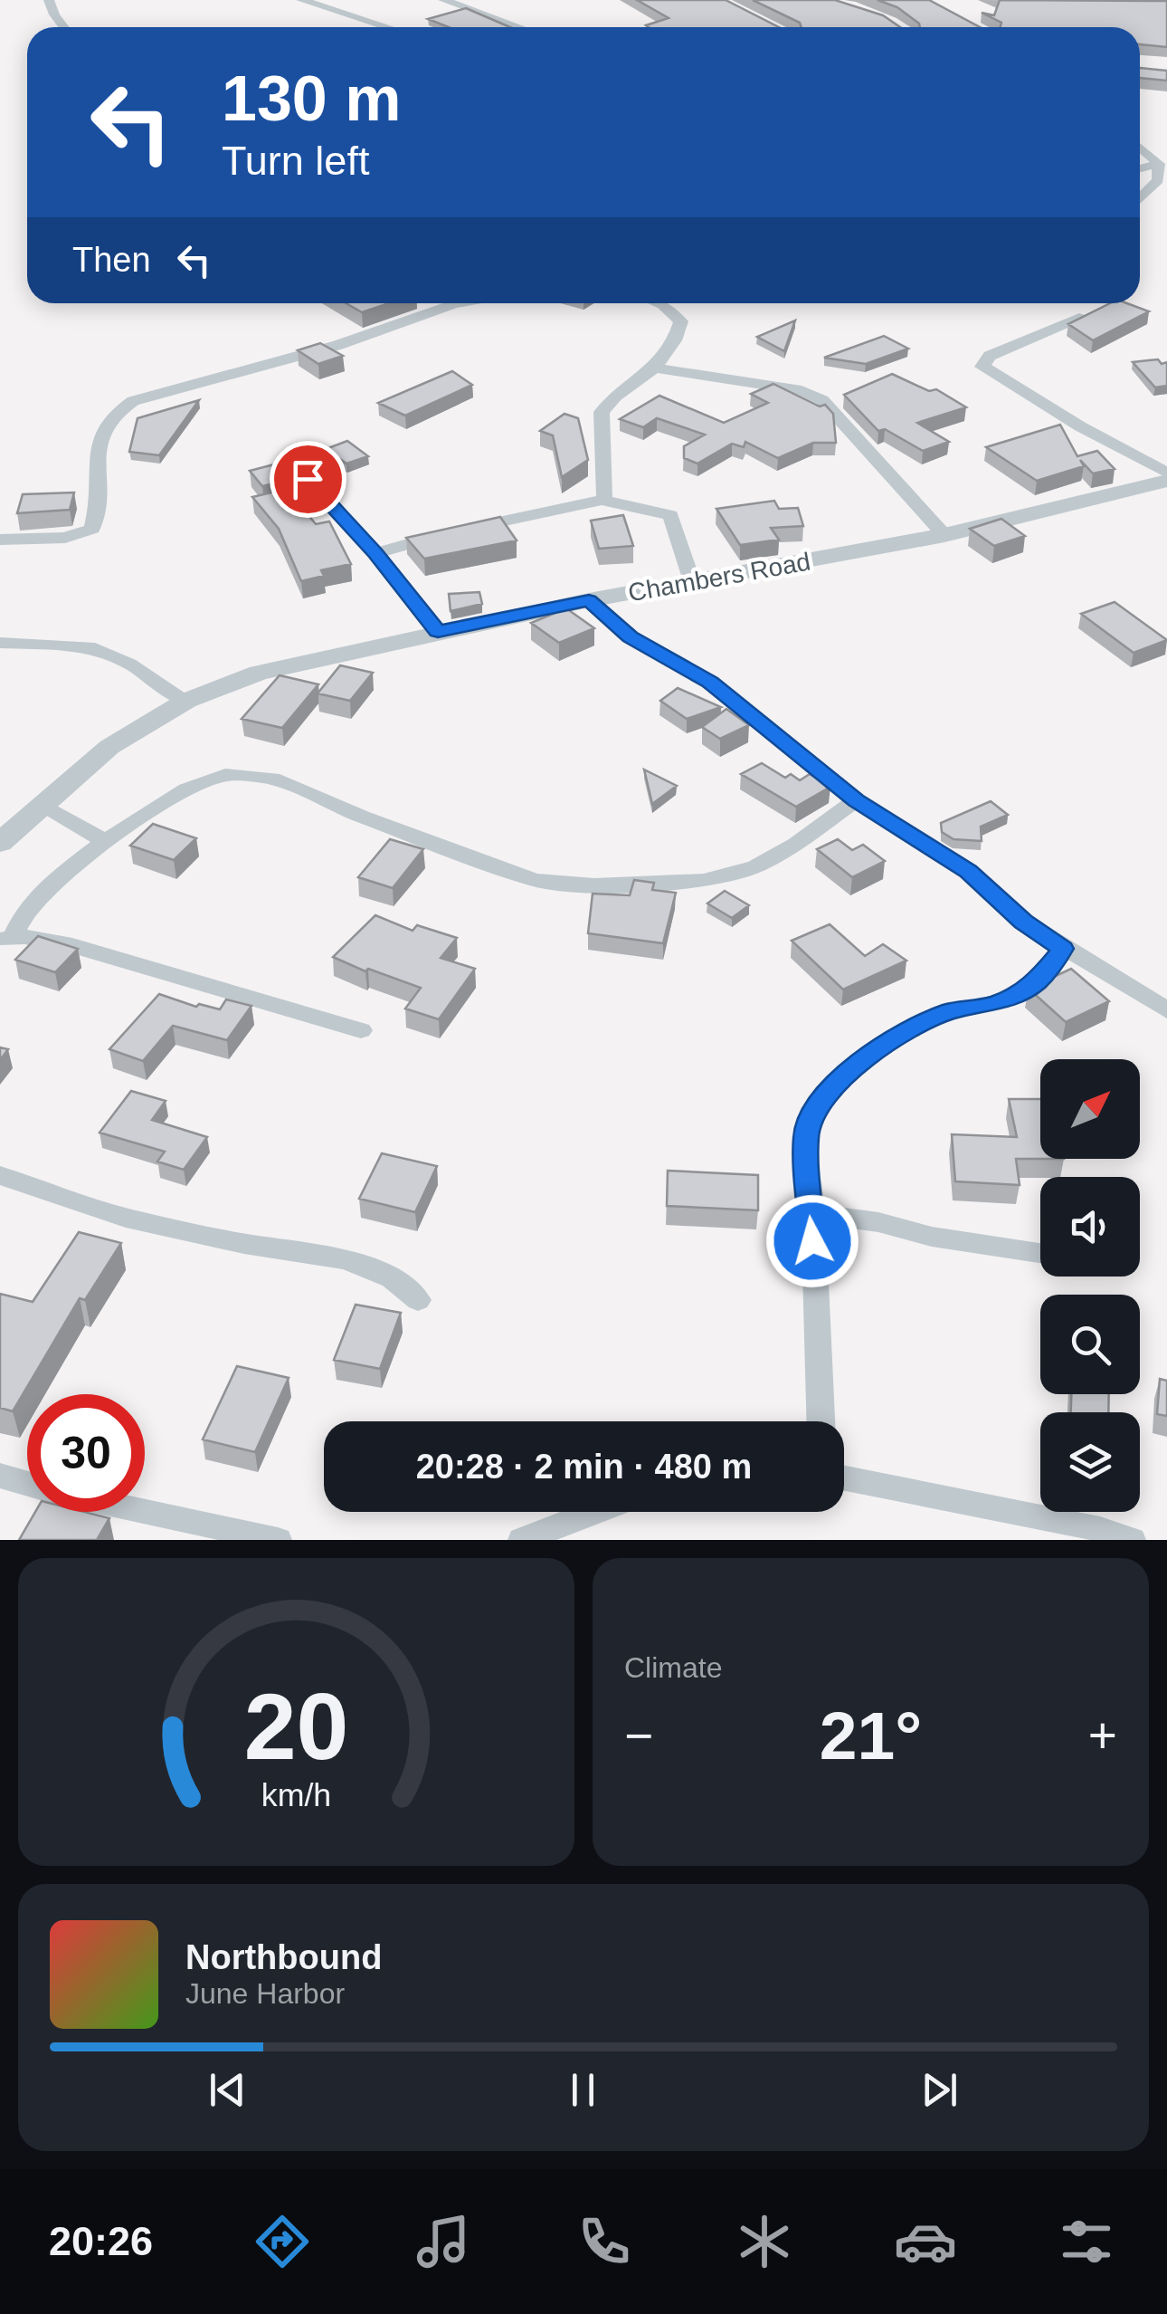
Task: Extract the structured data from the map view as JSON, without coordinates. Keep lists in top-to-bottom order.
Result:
{
  "streets": {
    "street": ["Chambers Road"]
  },
  "north": "top right",
  "page": {
    "turn": ["130 m", "Turn left"],
    "then": "Then",
    "limit": "30",
    "trip": "20:28 · 2 min · 480 m",
    "tile": "Climate",
    "heat": ["−", "21°", "+"],
    "song": ["Northbound", "June Harbor"],
    "tabs": "20:26",
    "gauge": ["20", "km/h"]
  }
}
